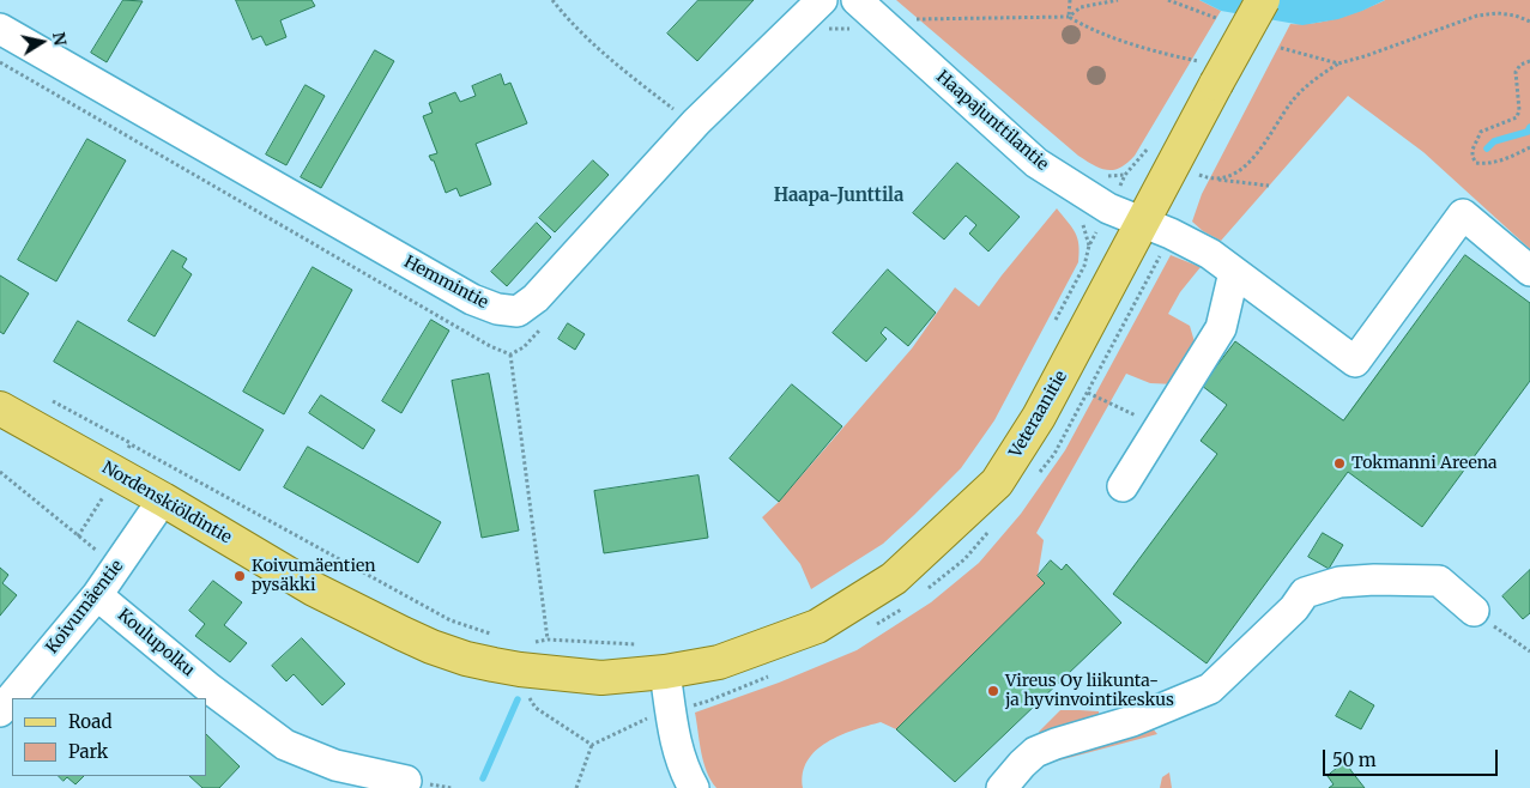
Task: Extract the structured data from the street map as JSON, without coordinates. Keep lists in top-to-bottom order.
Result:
{
  "streets": {
    "main road": ["Veteraanitie", "Nordenskiöldintie"],
    "street": [
      "Haapajunttilantie",
      "Hemmintie",
      "Koivumäentie",
      "Koulupolku"
    ]
  },
  "crossings": [
    ["Haapajunttilantie", "Veteraanitie"],
    ["Veteraanitie", "Nordenskiöldintie"],
    ["Nordenskiöldintie", "Koivumäentie"],
    ["Koivumäentie", "Koulupolku"]
  ],
  "districts": ["Haapa-Junttila"],
  "places": ["Tokmanni Areena", "Koivumäentien pysäkki", "Vireus Oy liikunta- ja hyvinvointikeskus"],
  "legend": ["Road", "Park"],
  "scale_bar": "50 m",
  "north": "right"
}
